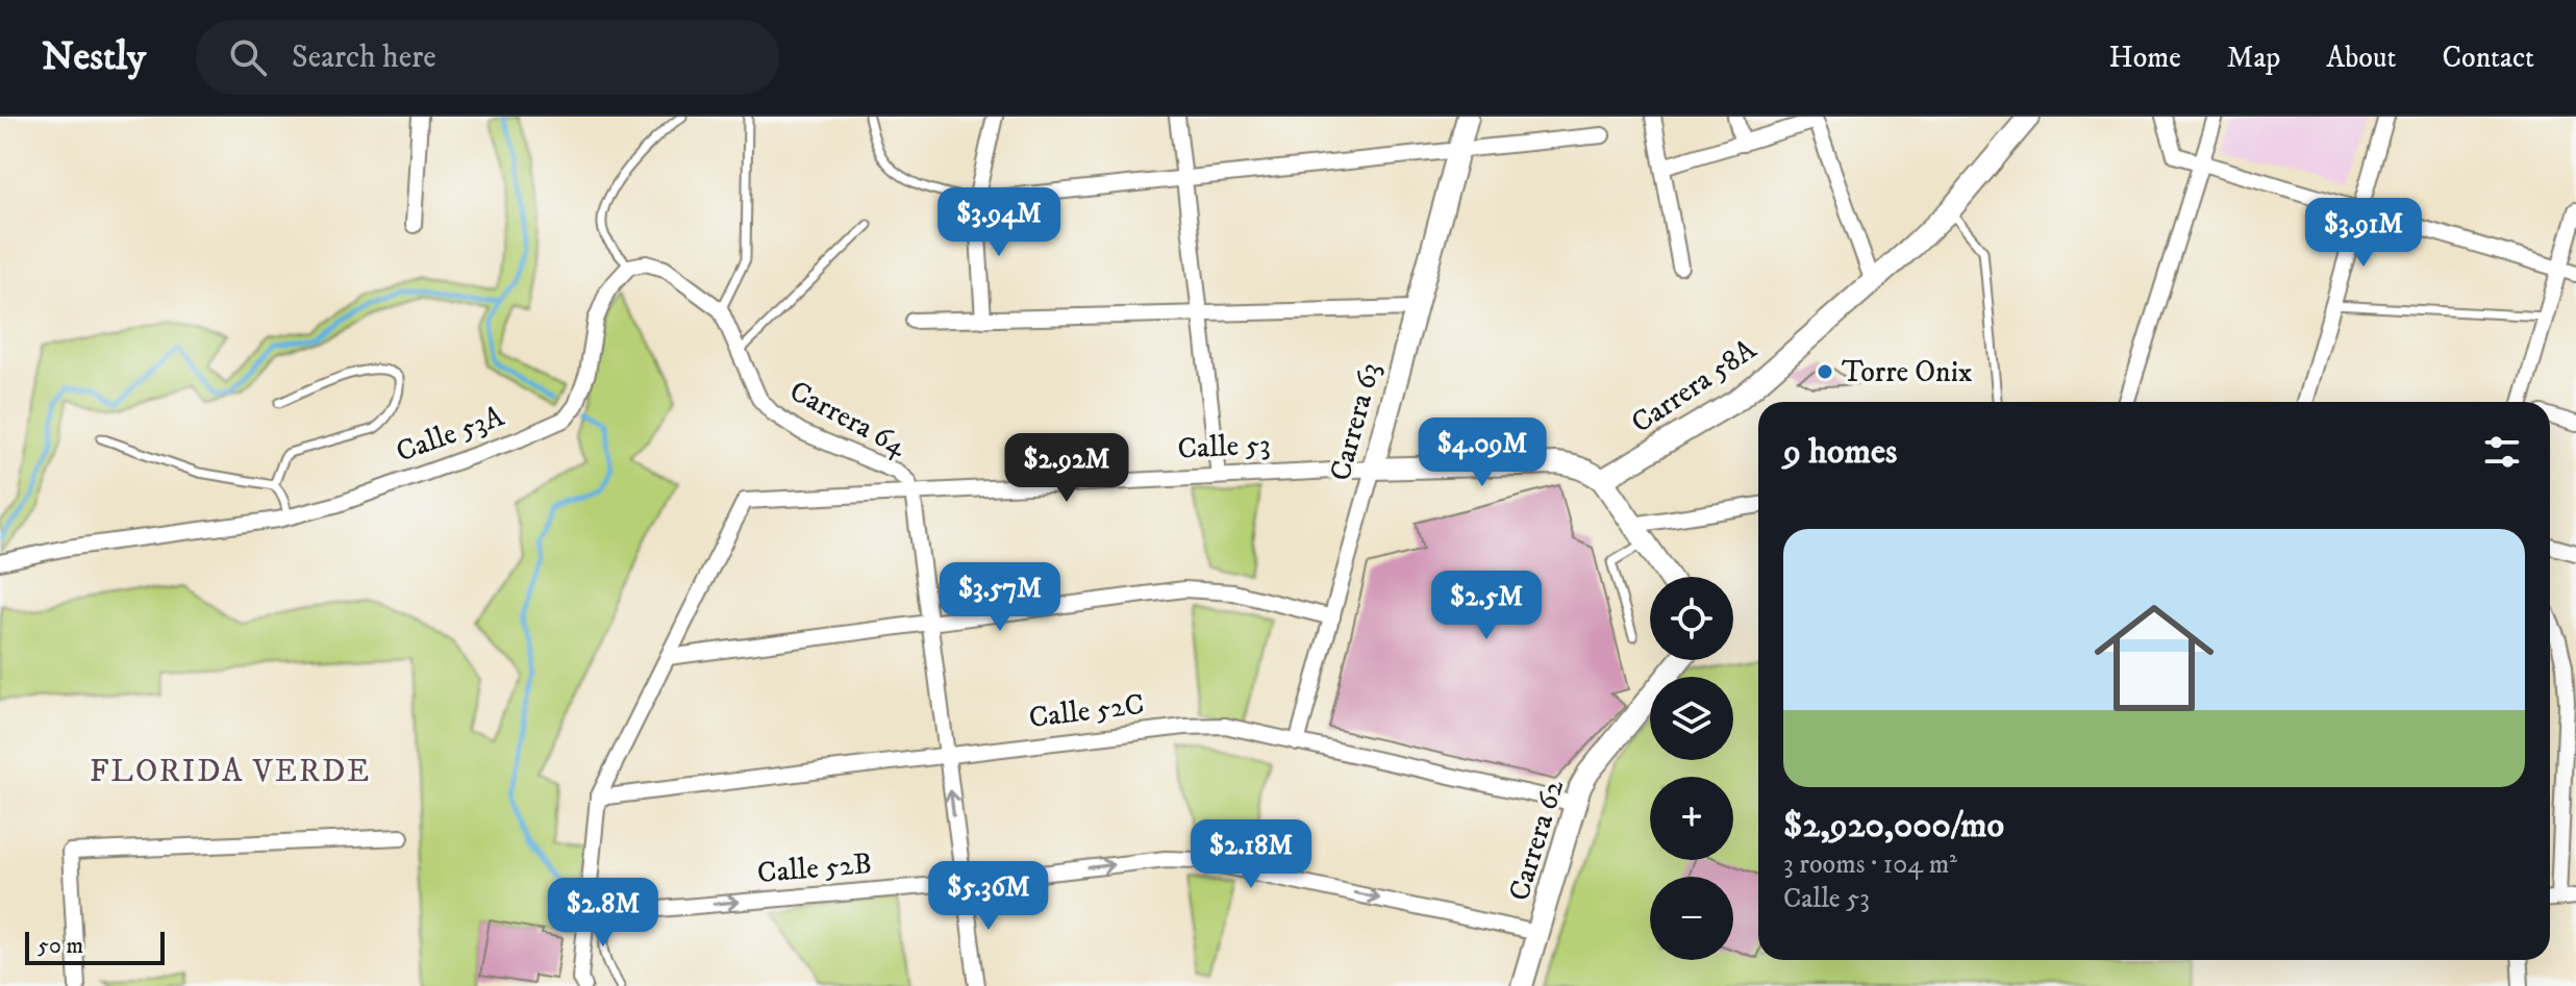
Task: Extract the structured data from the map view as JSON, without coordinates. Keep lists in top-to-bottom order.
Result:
{
  "streets": {
    "street": [
      "Carrera 58A",
      "Carrera 64",
      "Carrera 63",
      "Calle 53A",
      "Calle 53",
      "Calle 52C",
      "Carrera 62",
      "Calle 52B"
    ]
  },
  "crossings": [
    ["Carrera 58A", "Calle 53"],
    ["Carrera 64", "Calle 53"],
    ["Carrera 64", "Calle 52C"],
    ["Carrera 64", "Calle 52B"],
    ["Carrera 63", "Calle 53"],
    ["Carrera 63", "Calle 52C"],
    ["Calle 52C", "Carrera 62"],
    ["Carrera 62", "Calle 52B"]
  ],
  "one_way": ["Calle 52B"],
  "districts": ["FLORIDA VERDE"],
  "places": ["Torre Onix"],
  "scale_bar": "50 m",
  "page": {
    "header": "Nestly",
    "search": "Search here",
    "nav": [
      "Home",
      "Map",
      "About",
      "Contact"
    ],
    "price": [
      "$3.94M",
      "$3.91M",
      "$4.09M",
      "$2.92M",
      "$3.57M",
      "$2.5M",
      "$2.18M",
      "$5.36M",
      "$2.8M"
    ],
    "heading": "9 homes",
    "list": [
      {
        "name": "$2,920,000/mo",
        "note": "3 rooms · 104 m² · Calle 53"
      }
    ],
    "map_buttons": ["+", "−"],
    "scale": "50 m"
  }
}
